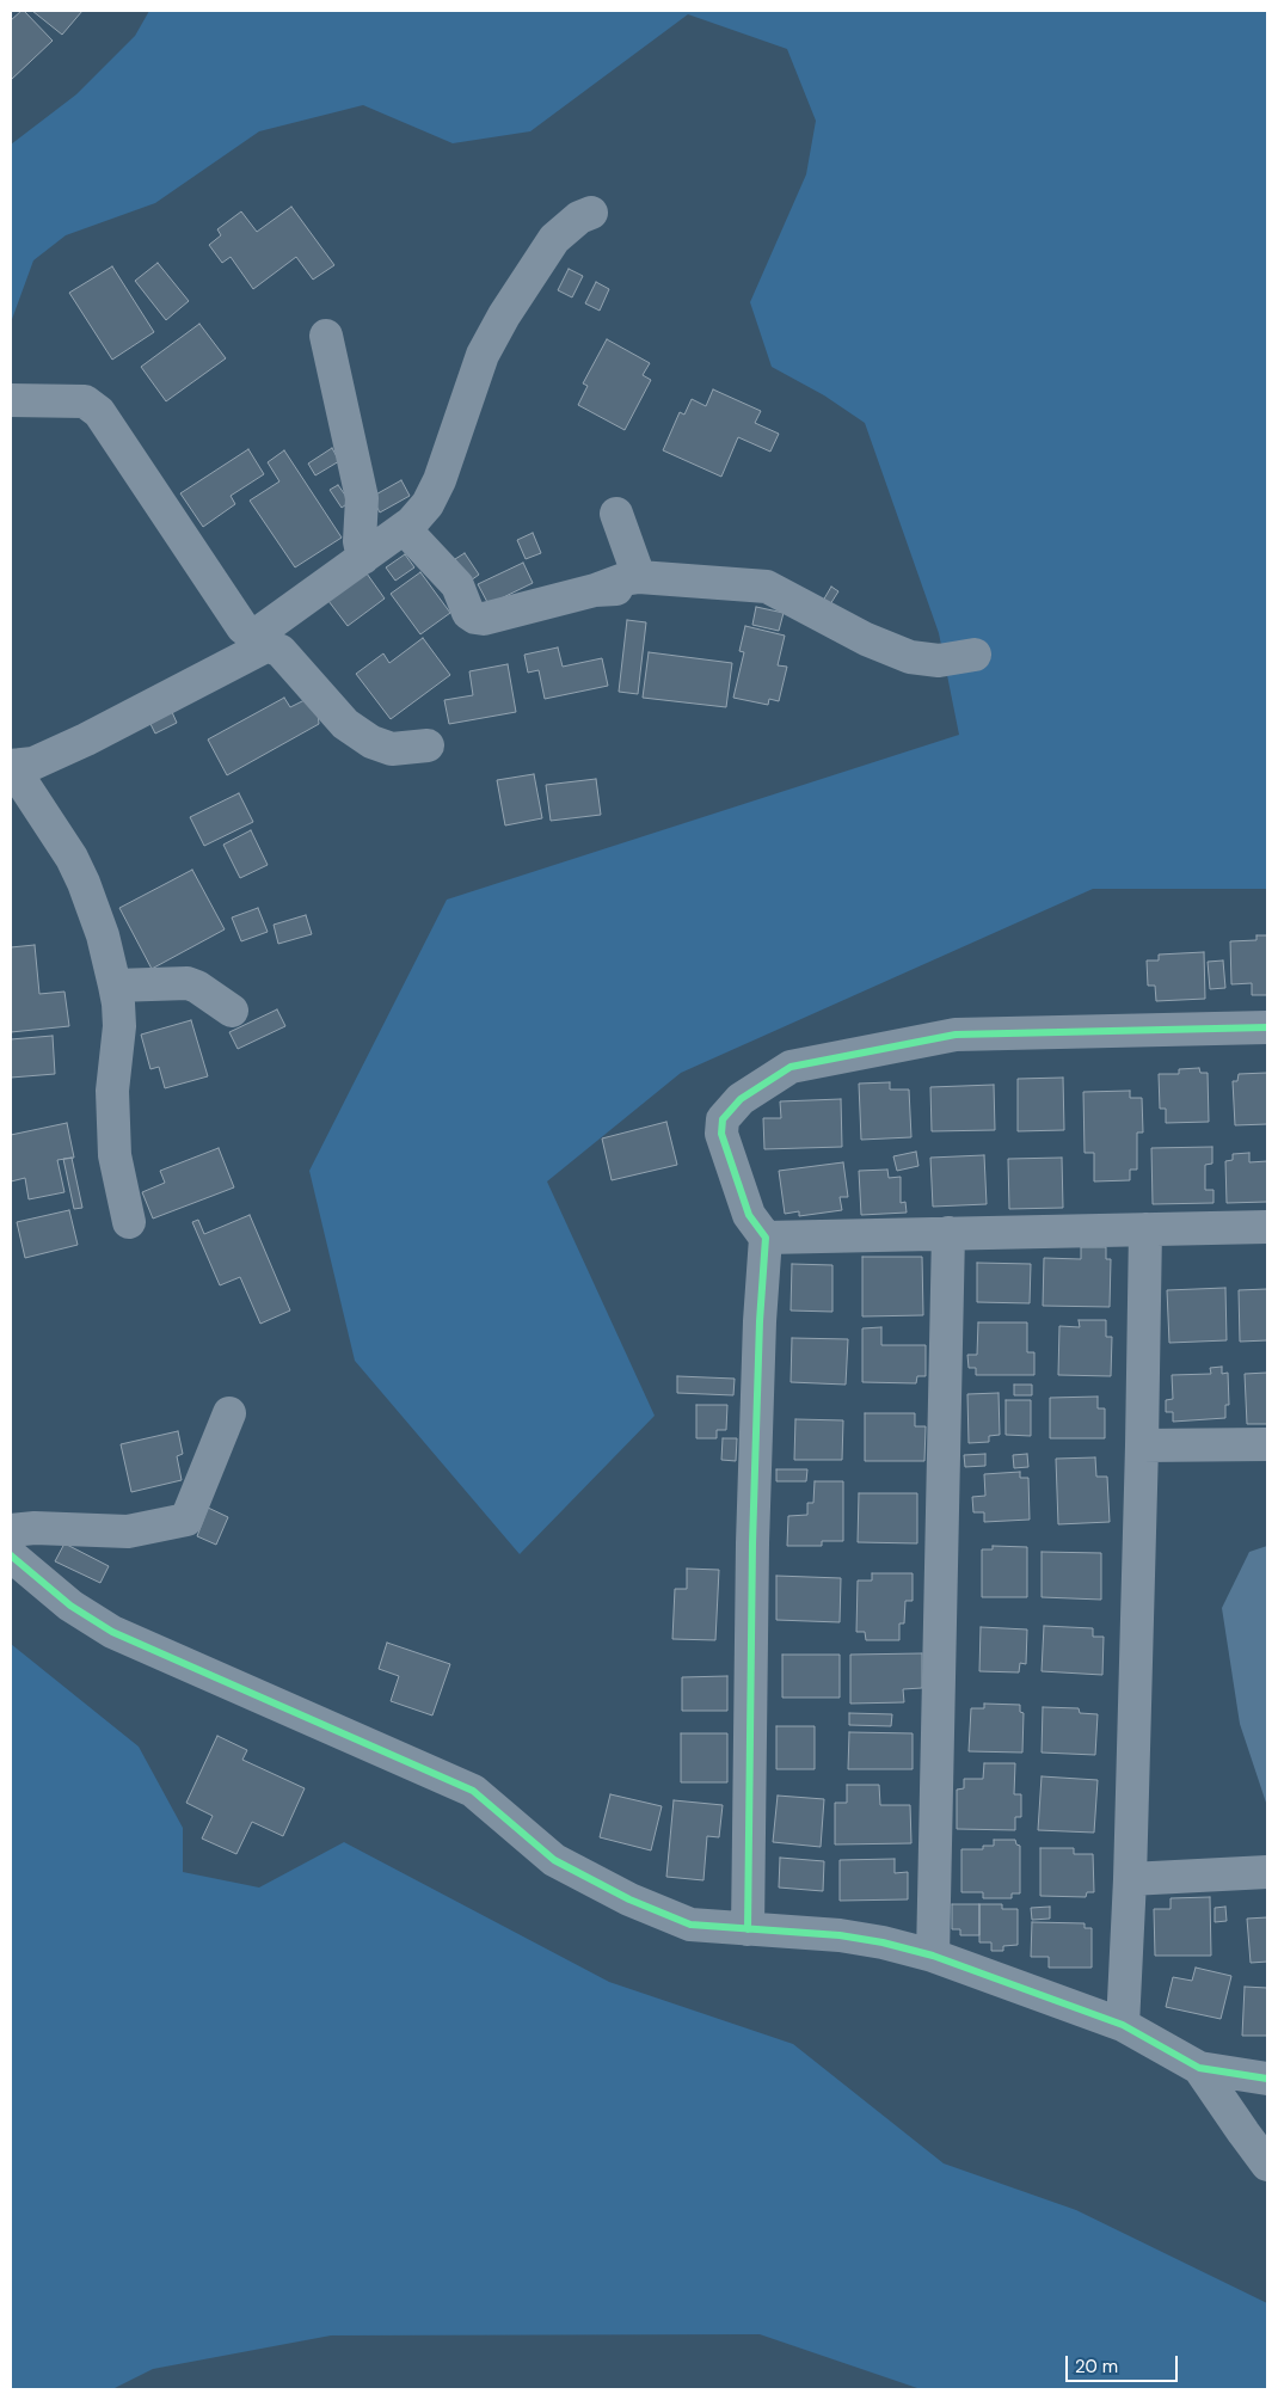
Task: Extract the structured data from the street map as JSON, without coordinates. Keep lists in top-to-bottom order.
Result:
{
  "scale_bar": "20 m"
}
